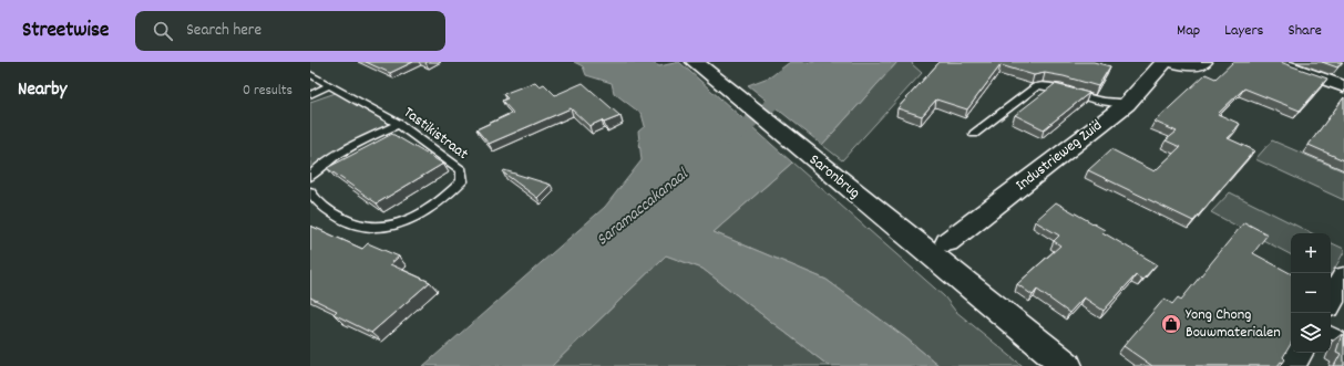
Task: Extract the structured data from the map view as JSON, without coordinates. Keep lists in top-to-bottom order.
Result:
{
  "streets": {
    "main road": ["Saronbrug"],
    "street": ["Industrieweg Zuid"],
    "lane": ["Tastikistraat"]
  },
  "water": ["Saramaccakanaal"],
  "places": {
    "shop": ["Yong Chong Bouwmaterialen"]
  },
  "page": {
    "header": "Streetwise",
    "search": "Search here",
    "nav": ["Map", "Layers", "Share"],
    "heading": ["Nearby", "0 results"],
    "map_buttons": ["+", "−"]
  }
}
